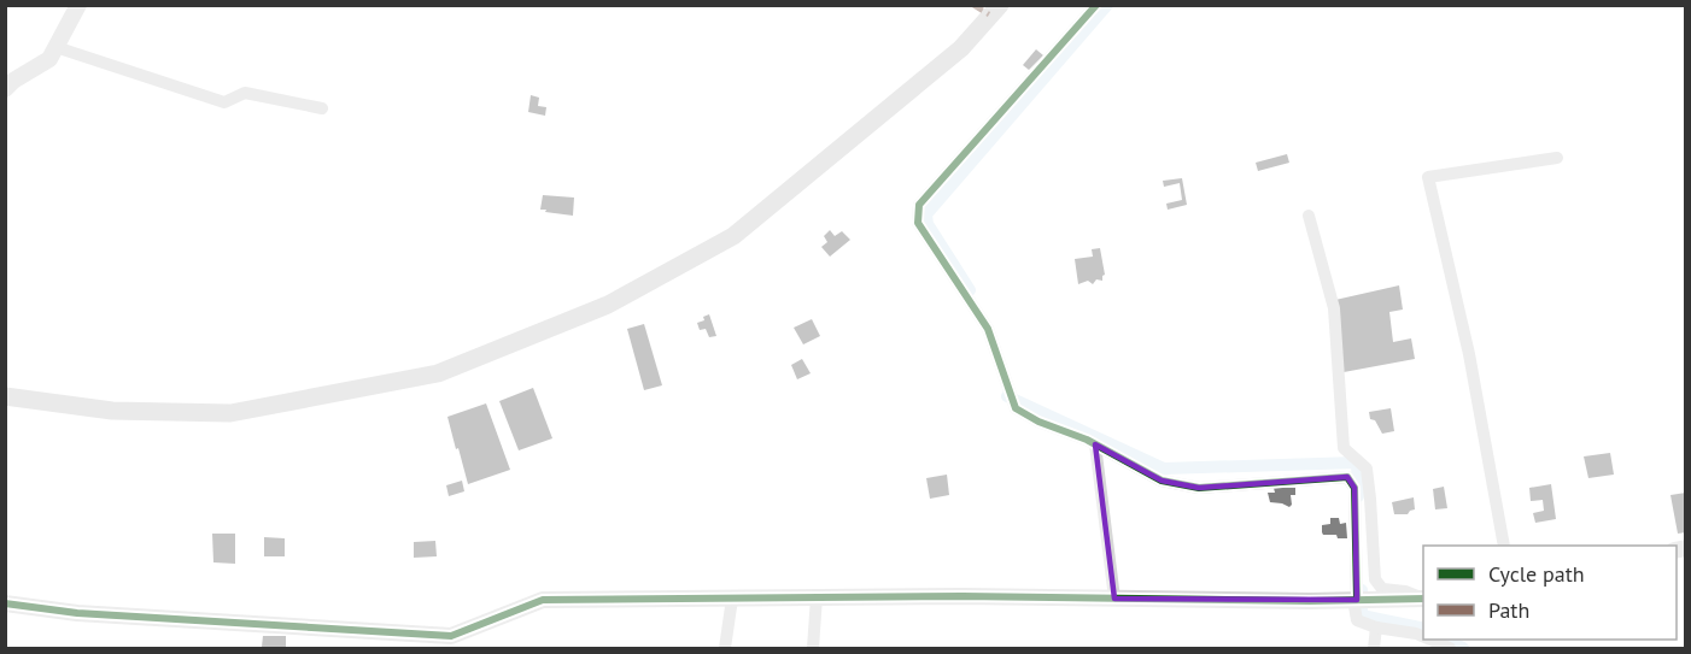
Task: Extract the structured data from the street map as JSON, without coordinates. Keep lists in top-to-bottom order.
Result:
{
  "legend": ["Cycle path", "Path"]
}
